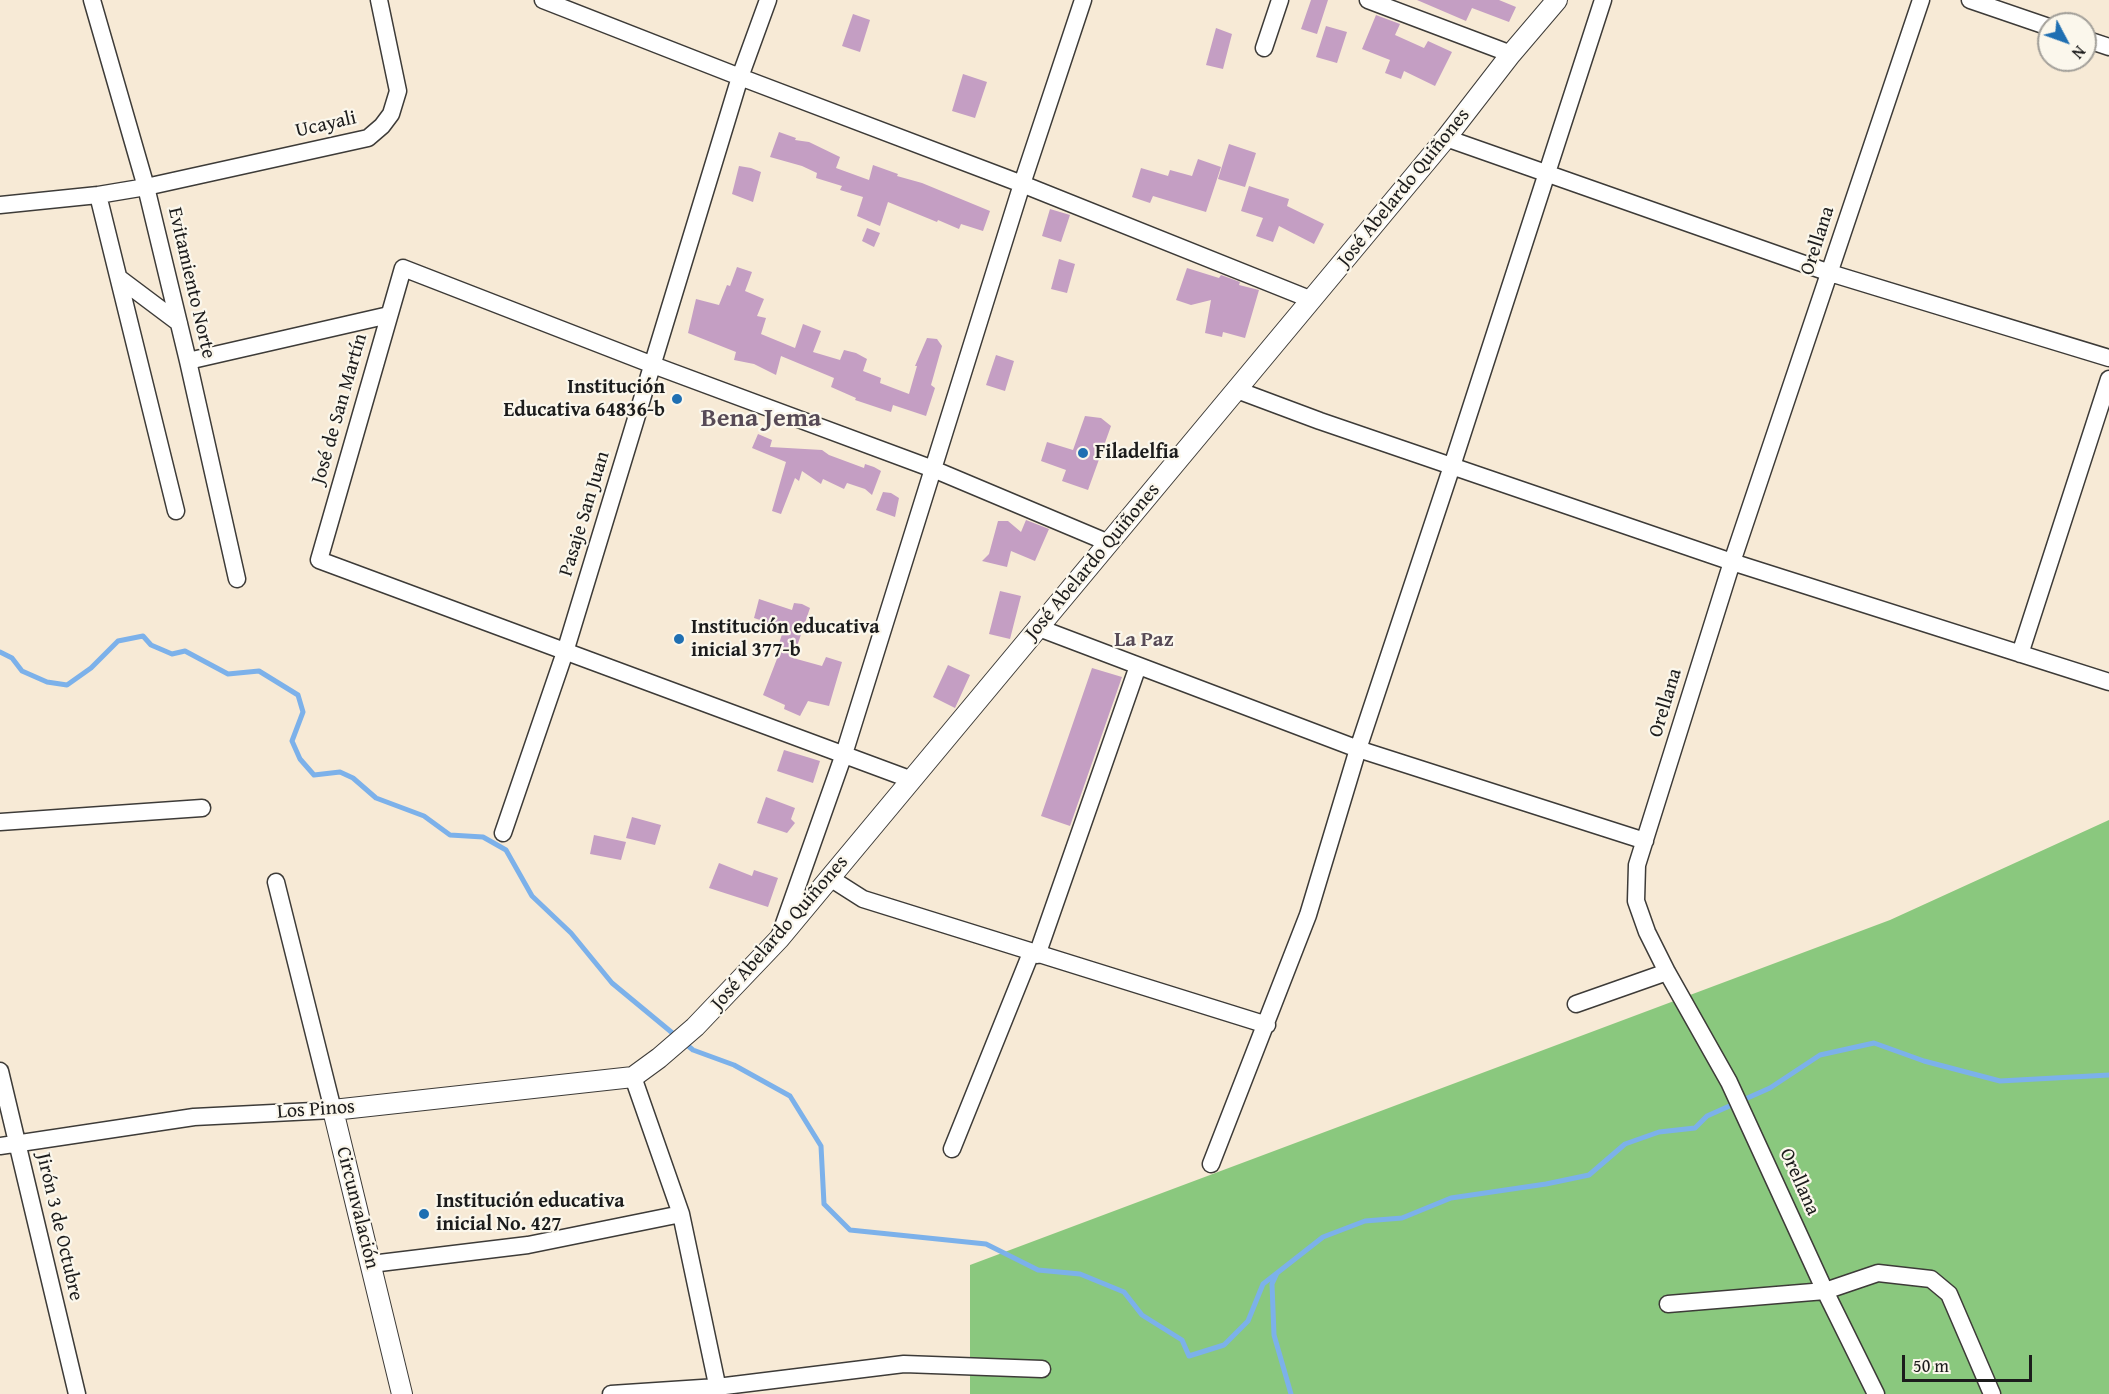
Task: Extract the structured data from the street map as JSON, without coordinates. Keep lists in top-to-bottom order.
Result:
{
  "streets": {
    "street": [
      "Ucayali",
      "José Abelardo Quiñones",
      "Orellana",
      "Evitamiento Norte",
      "José de San Martín",
      "Pasaje San Juan",
      "Los Pinos",
      "Circunvalación",
      "Jirón 3 de Octubre"
    ]
  },
  "crossings": [
    ["Ucayali", "Evitamiento Norte"],
    ["José Abelardo Quiñones", "Los Pinos"],
    ["José de San Martín", "Pasaje San Juan"],
    ["Los Pinos", "Circunvalación"],
    ["Los Pinos", "Jirón 3 de Octubre"]
  ],
  "districts": ["Bena Jema", "La Paz"],
  "places": [
    "Institución Educativa 64836-b",
    "Filadelfia",
    "Institución educativa inicial 377-b",
    "Institución educativa inicial No. 427"
  ],
  "scale_bar": "50 m",
  "north": "bottom right"
}
